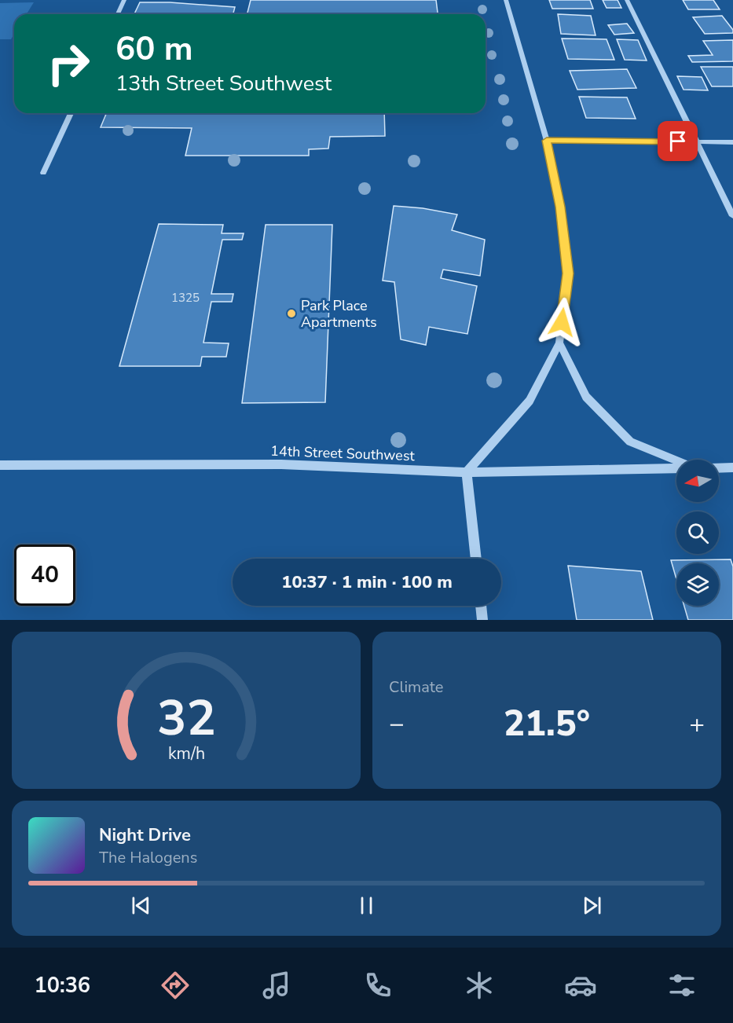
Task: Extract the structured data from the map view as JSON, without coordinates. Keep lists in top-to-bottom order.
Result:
{
  "streets": {
    "street": ["14th Street Southwest"]
  },
  "places": ["Park Place Apartments"],
  "house_numbers": ["1325"],
  "north": "left",
  "page": {
    "turn": ["60 m", "13th Street Southwest"],
    "limit": "40",
    "trip": "10:37 · 1 min · 100 m",
    "tile": "Climate",
    "heat": ["−", "21.5°", "+"],
    "song": ["Night Drive", "The Halogens"],
    "tabs": "10:36",
    "gauge": ["32", "km/h"]
  }
}
